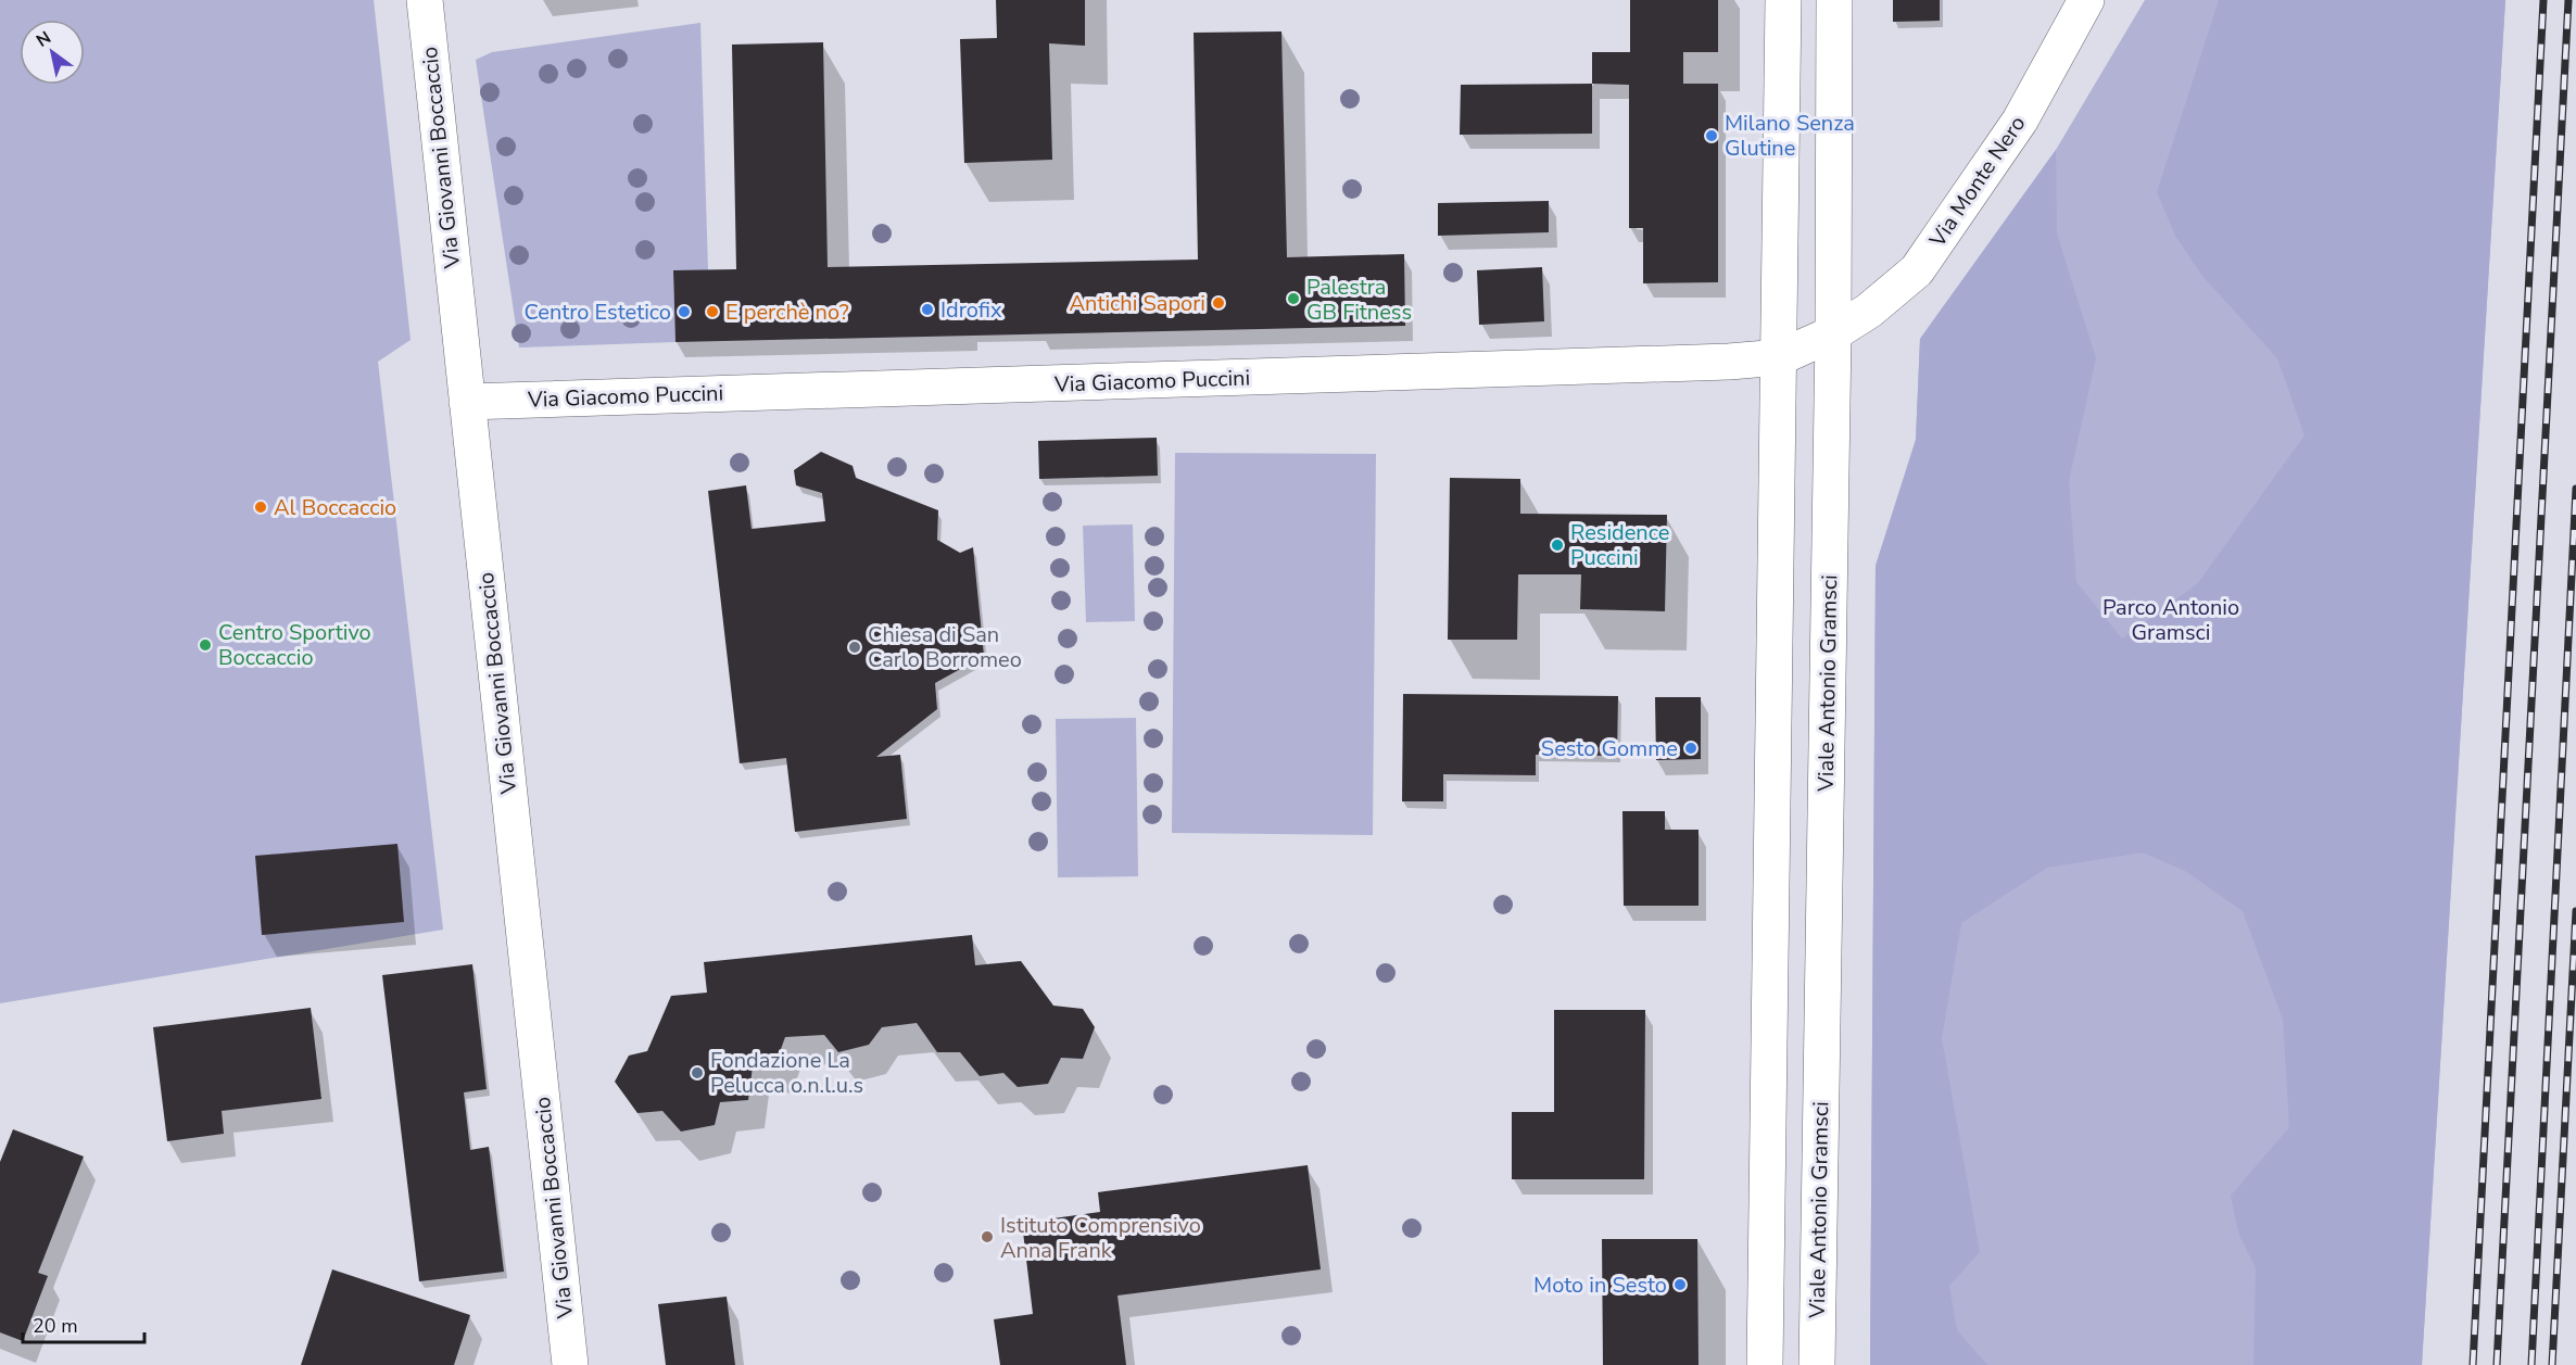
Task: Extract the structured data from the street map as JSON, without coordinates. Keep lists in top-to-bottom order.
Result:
{
  "streets": {
    "street": [
      "Via Giovanni Boccaccio",
      "Via Monte Nero",
      "Via Giacomo Puccini",
      "Viale Antonio Gramsci"
    ]
  },
  "crossings": [
    ["Via Giovanni Boccaccio", "Via Giacomo Puccini"],
    ["Via Monte Nero", "Via Giacomo Puccini"],
    ["Via Monte Nero", "Viale Antonio Gramsci"],
    ["Via Giacomo Puccini", "Viale Antonio Gramsci"]
  ],
  "parks": ["Parco Antonio Gramsci"],
  "places": [
    "Milano Senza Glutine",
    "Palestra GB Fitness",
    "Antichi Sapori",
    "Idrofix",
    "Centro Estetico",
    "E perchè no?",
    "Al Boccaccio",
    "Residence Puccini",
    "Centro Sportivo Boccaccio",
    "Chiesa di San Carlo Borromeo",
    "Sesto Gomme",
    "Fondazione La Pelucca o.n.l.u.s",
    "Istituto Comprensivo Anna Frank",
    "Moto in Sesto"
  ],
  "scale_bar": "20 m",
  "north": "top left"
}
